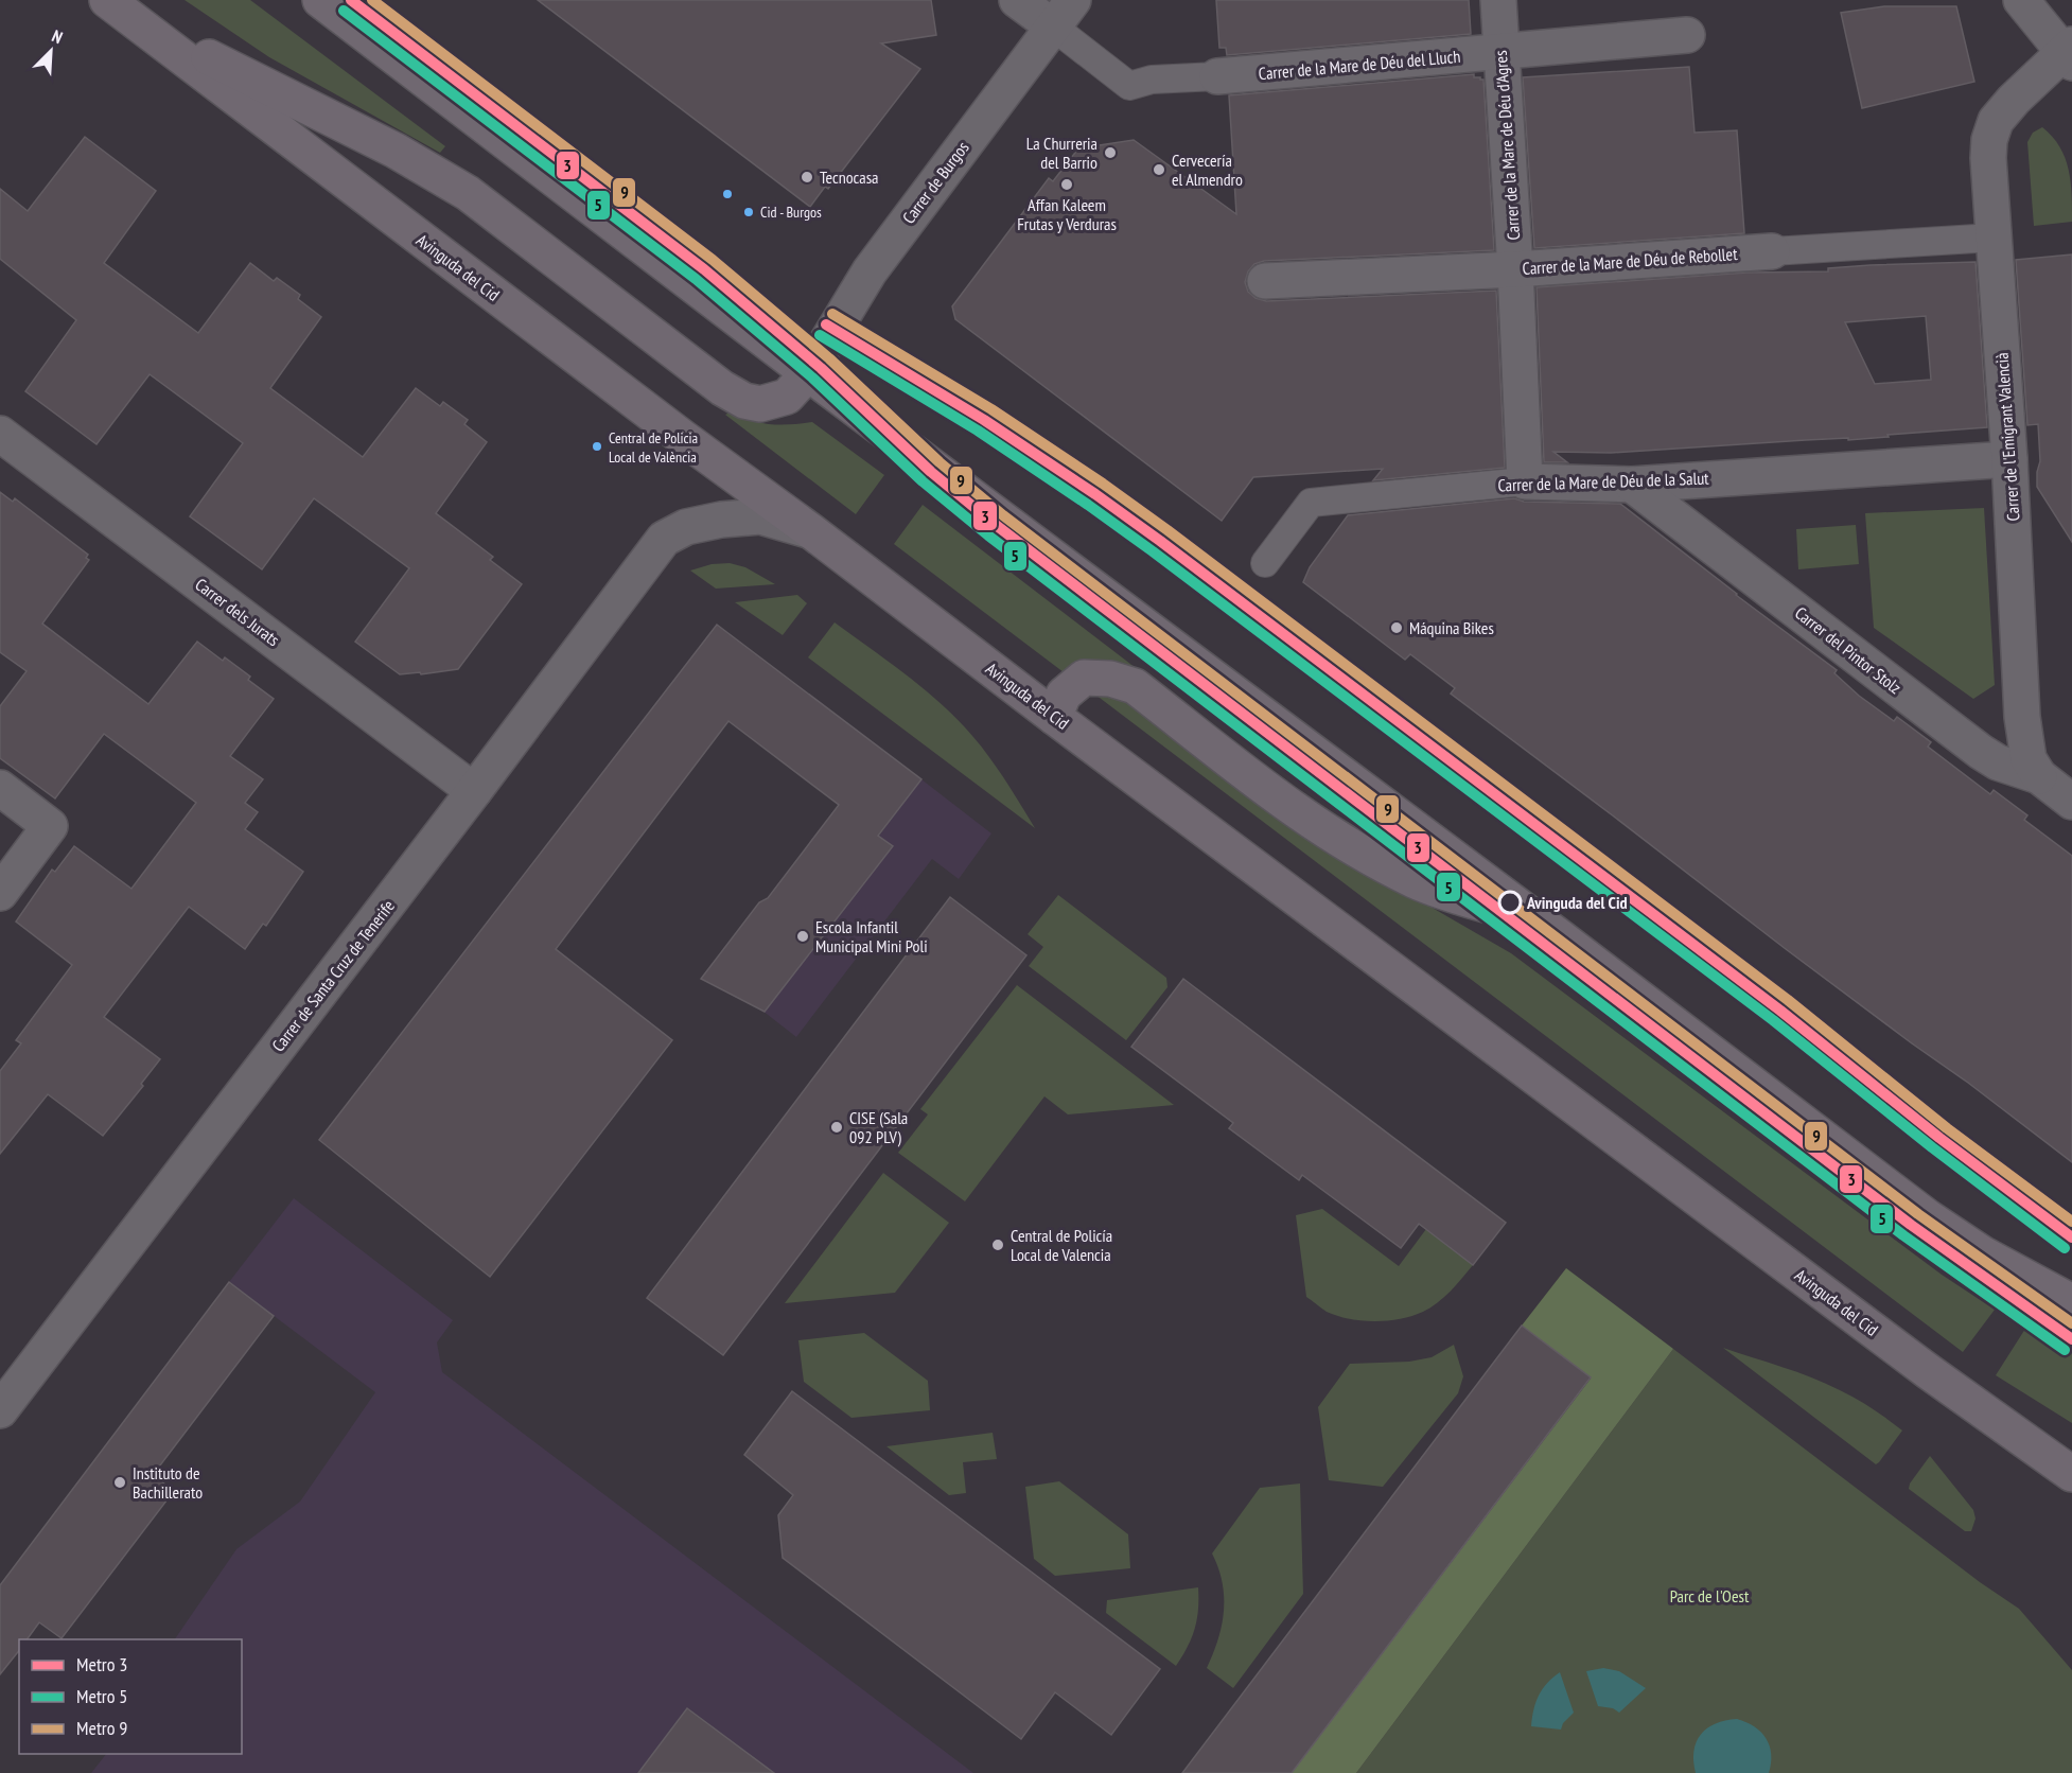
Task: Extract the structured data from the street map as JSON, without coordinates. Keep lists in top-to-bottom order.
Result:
{
  "streets": {
    "main road": ["Avinguda del Cid"],
    "street": [
      "Carrer de la Mare de Déu del Lluch",
      "Carrer de la Mare de Déu d'Agres",
      "Carrer de Burgos",
      "Carrer de la Mare de Déu de Rebollet",
      "Carrer de l'Emigrant Valencià",
      "Carrer de la Mare de Déu de la Salut",
      "Carrer dels Jurats",
      "Carrer del Pintor Stolz",
      "Carrer de Santa Cruz de Tenerife"
    ]
  },
  "crossings": [
    ["Carrer de la Mare de Déu del Lluch", "Carrer de la Mare de Déu d'Agres"],
    ["Carrer de la Mare de Déu del Lluch", "Carrer de Burgos"],
    ["Carrer de la Mare de Déu d'Agres", "Carrer de la Mare de Déu de Rebollet"],
    ["Carrer de la Mare de Déu d'Agres", "Carrer de la Mare de Déu de la Salut"],
    ["Carrer de la Mare de Déu de Rebollet", "Carrer de l'Emigrant Valencià"],
    ["Avinguda del Cid", "Carrer de Santa Cruz de Tenerife"],
    ["Carrer de l'Emigrant Valencià", "Carrer de la Mare de Déu de la Salut"],
    ["Carrer de l'Emigrant Valencià", "Carrer del Pintor Stolz"],
    ["Carrer de la Mare de Déu de la Salut", "Carrer del Pintor Stolz"],
    ["Carrer dels Jurats", "Carrer de Santa Cruz de Tenerife"]
  ],
  "parks": ["Parc de l'Oest"],
  "places": [
    "La Churreria del Barrio",
    "Cervecería el Almendro",
    "Tecnocasa",
    "Affan Kaleem Frutas y Verduras",
    "Cid - Burgos",
    "Central de Policia Local de València",
    "Máquina Bikes",
    "Avinguda del Cid",
    "Escola Infantil Municipal Mini Poli",
    "CISE (Sala 092 PLV)",
    "Central de Policía Local de Valencia",
    "Instituto de Bachillerato"
  ],
  "lines": ["metro line 3", "metro line 9", "metro line 5"],
  "legend": ["Metro 3", "Metro 5", "Metro 9"],
  "north": "top right"
}
